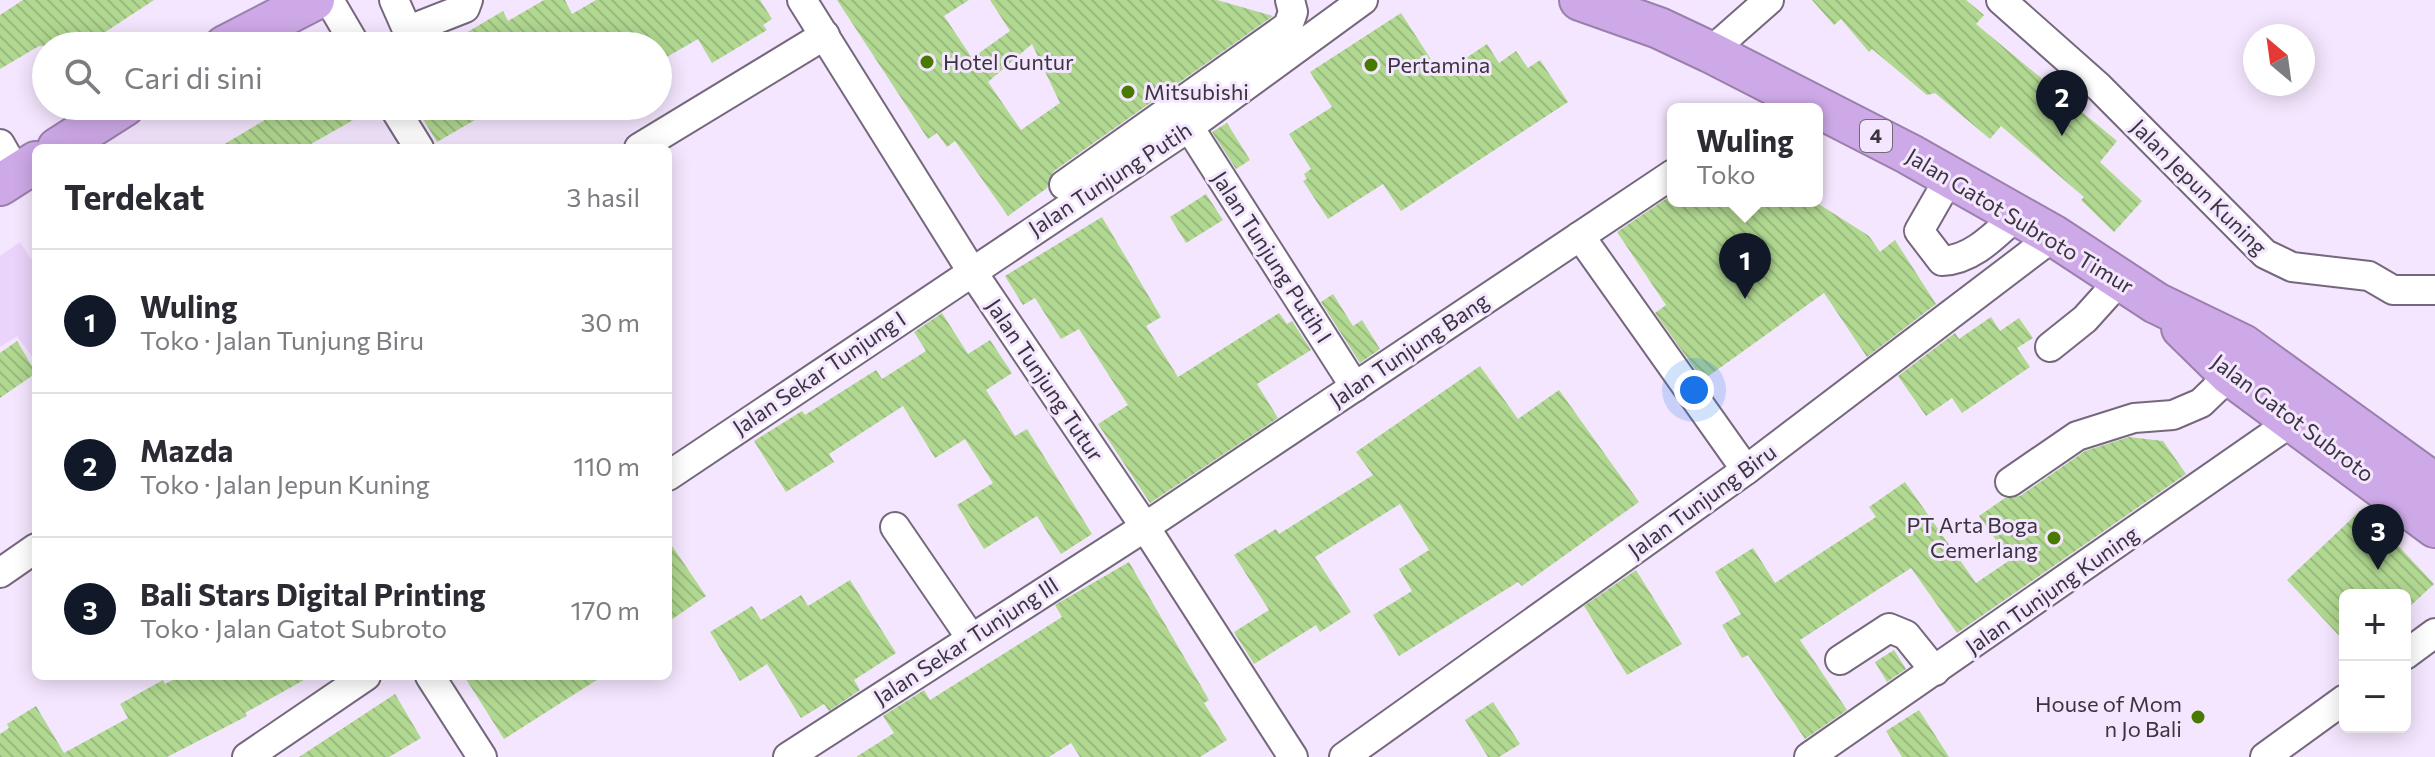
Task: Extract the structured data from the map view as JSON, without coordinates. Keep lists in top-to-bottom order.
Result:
{
  "streets": {
    "highway": ["4", "Jalan Gatot Subroto Timur", "Jalan Gatot Subroto"],
    "street": [
      "Jalan Tunjung Putih",
      "Jalan Jepun Kuning",
      "Jalan Tunjung Putih I",
      "Jalan Tunjung Bang",
      "Jalan Sekar Tunjung I",
      "Jalan Tunjung Tutur",
      "Jalan Tunjung Biru",
      "Jalan Tunjung Kuning",
      "Jalan Sekar Tunjung III"
    ]
  },
  "crossings": [
    ["Jalan Tunjung Putih", "Jalan Tunjung Putih I"],
    ["Jalan Tunjung Putih", "Jalan Sekar Tunjung I"],
    ["Jalan Tunjung Putih", "Jalan Tunjung Tutur"],
    ["Jalan Gatot Subroto Timur", "Jalan Gatot Subroto"],
    ["Jalan Gatot Subroto Timur", "Jalan Tunjung Biru"],
    ["Jalan Tunjung Putih I", "Jalan Tunjung Bang"],
    ["Jalan Tunjung Bang", "Jalan Tunjung Tutur"],
    ["Jalan Tunjung Bang", "Jalan Sekar Tunjung III"],
    ["Jalan Sekar Tunjung I", "Jalan Tunjung Tutur"],
    ["Jalan Tunjung Tutur", "Jalan Sekar Tunjung III"],
    ["Jalan Gatot Subroto", "Jalan Tunjung Kuning"]
  ],
  "places": [
    "Hotel Guntur",
    "Pertamina",
    "Mitsubishi",
    "PT Arta Boga Cemerlang",
    "House of Mom n Jo Bali"
  ],
  "north": "top left",
  "page": {
    "search": "Cari di sini",
    "pins": ["2", "1", "3"],
    "popup": ["Wuling", "Toko"],
    "heading": ["Terdekat", "3 hasil"],
    "list": [
      {
        "mark": "1",
        "name": "Wuling",
        "note": "Toko · Jalan Tunjung Biru",
        "value": "30 m"
      },
      {
        "mark": "2",
        "name": "Mazda",
        "note": "Toko · Jalan Jepun Kuning",
        "value": "110 m"
      },
      {
        "mark": "3",
        "name": "Bali Stars Digital Printing",
        "note": "Toko · Jalan Gatot Subroto",
        "value": "170 m"
      }
    ],
    "map_buttons": ["+", "−"]
  }
}
